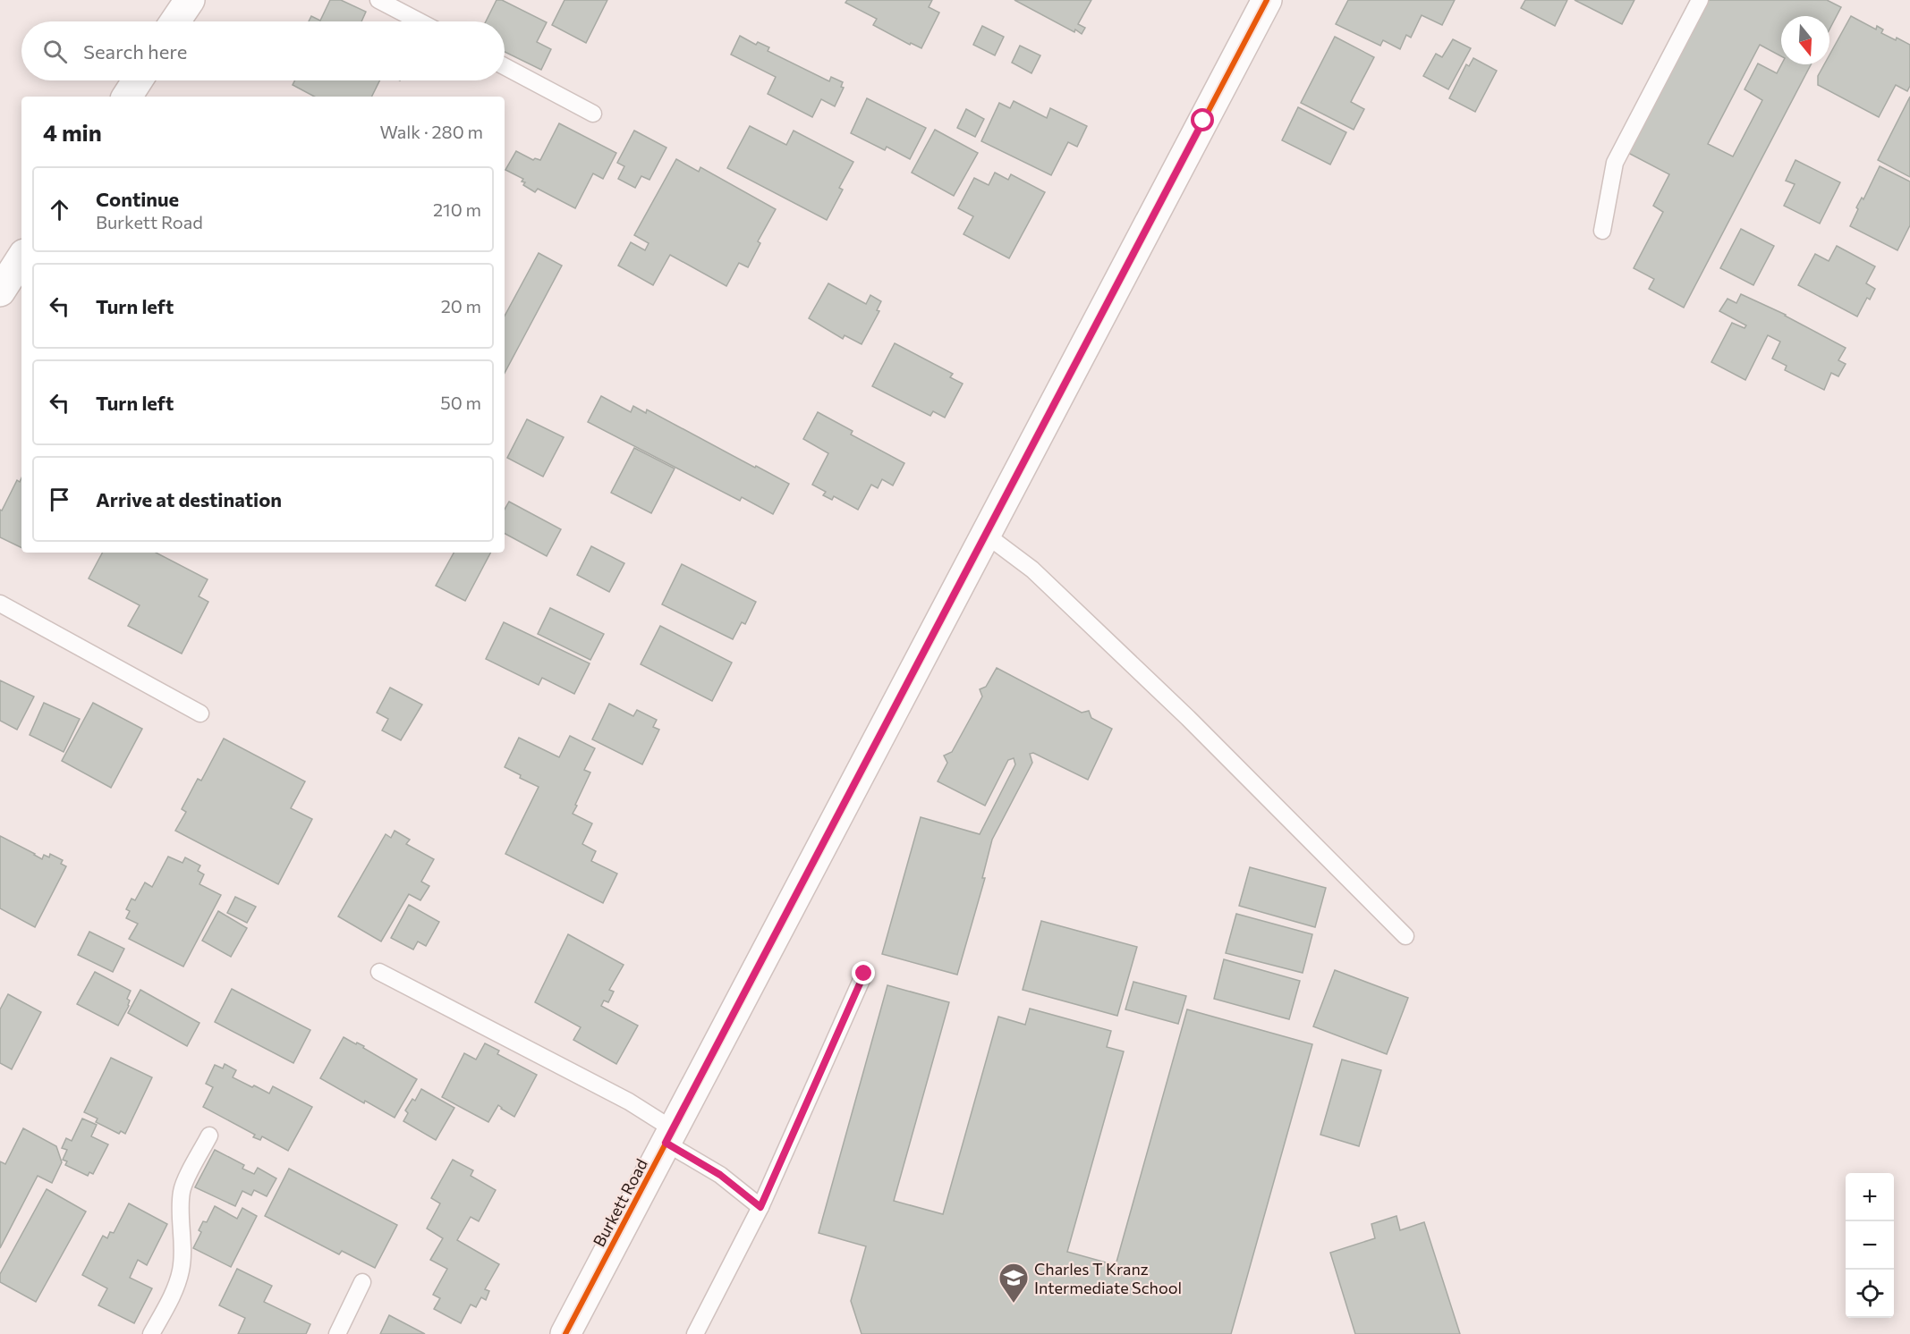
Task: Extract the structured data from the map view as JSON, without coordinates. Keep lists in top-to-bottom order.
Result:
{
  "streets": {
    "street": ["Burkett Road"]
  },
  "places": {
    "school or university": ["Charles T Kranz Intermediate School"]
  },
  "north": "bottom",
  "page": {
    "search": "Search here",
    "heading": ["4 min", "Walk · 280 m"],
    "list": [
      ["Continue", "Burkett Road", "210 m"],
      ["Turn left", "20 m"],
      ["Turn left", "50 m"],
      "Arrive at destination"
    ],
    "map_buttons": ["+", "−"]
  }
}
